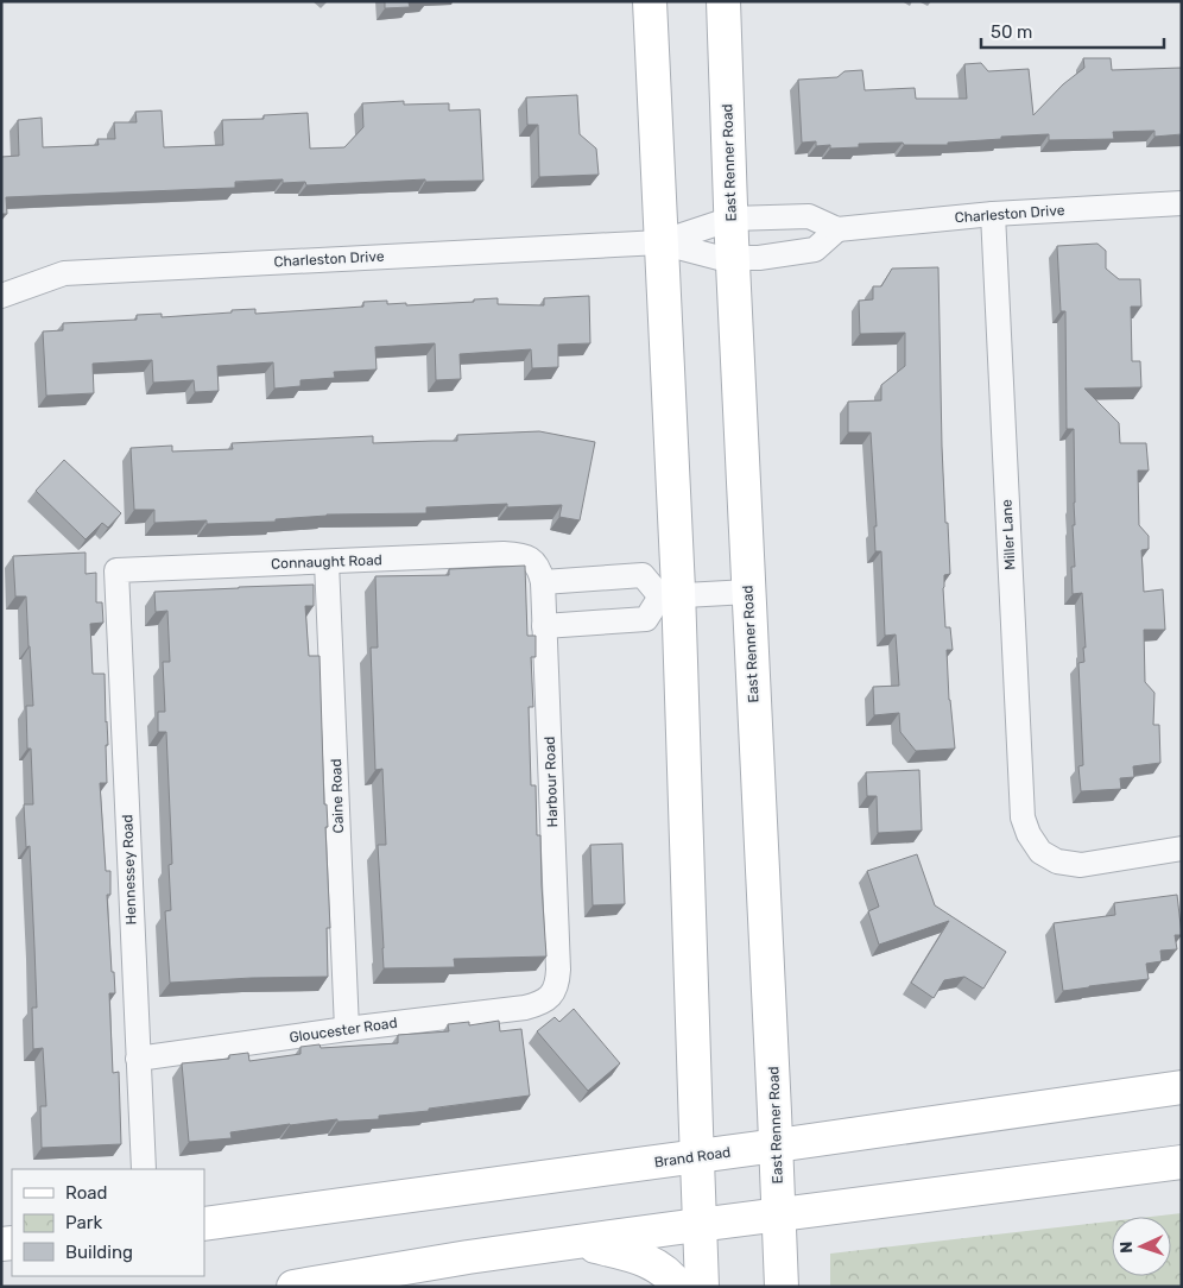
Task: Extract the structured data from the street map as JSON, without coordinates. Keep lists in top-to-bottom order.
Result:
{
  "streets": {
    "main road": ["East Renner Road", "Brand Road"],
    "street": [
      "Charleston Drive",
      "Miller Lane",
      "Connaught Road",
      "Harbour Road",
      "Caine Road",
      "Hennessey Road",
      "Gloucester Road"
    ]
  },
  "crossings": [
    ["East Renner Road", "Charleston Drive"],
    ["East Renner Road", "Brand Road"],
    ["Charleston Drive", "Miller Lane"],
    ["Connaught Road", "Harbour Road"],
    ["Connaught Road", "Caine Road"],
    ["Connaught Road", "Hennessey Road"],
    ["Harbour Road", "Gloucester Road"],
    ["Caine Road", "Gloucester Road"],
    ["Hennessey Road", "Gloucester Road"]
  ],
  "legend": ["Road", "Park", "Building"],
  "scale_bar": "50 m",
  "north": "left"
}
